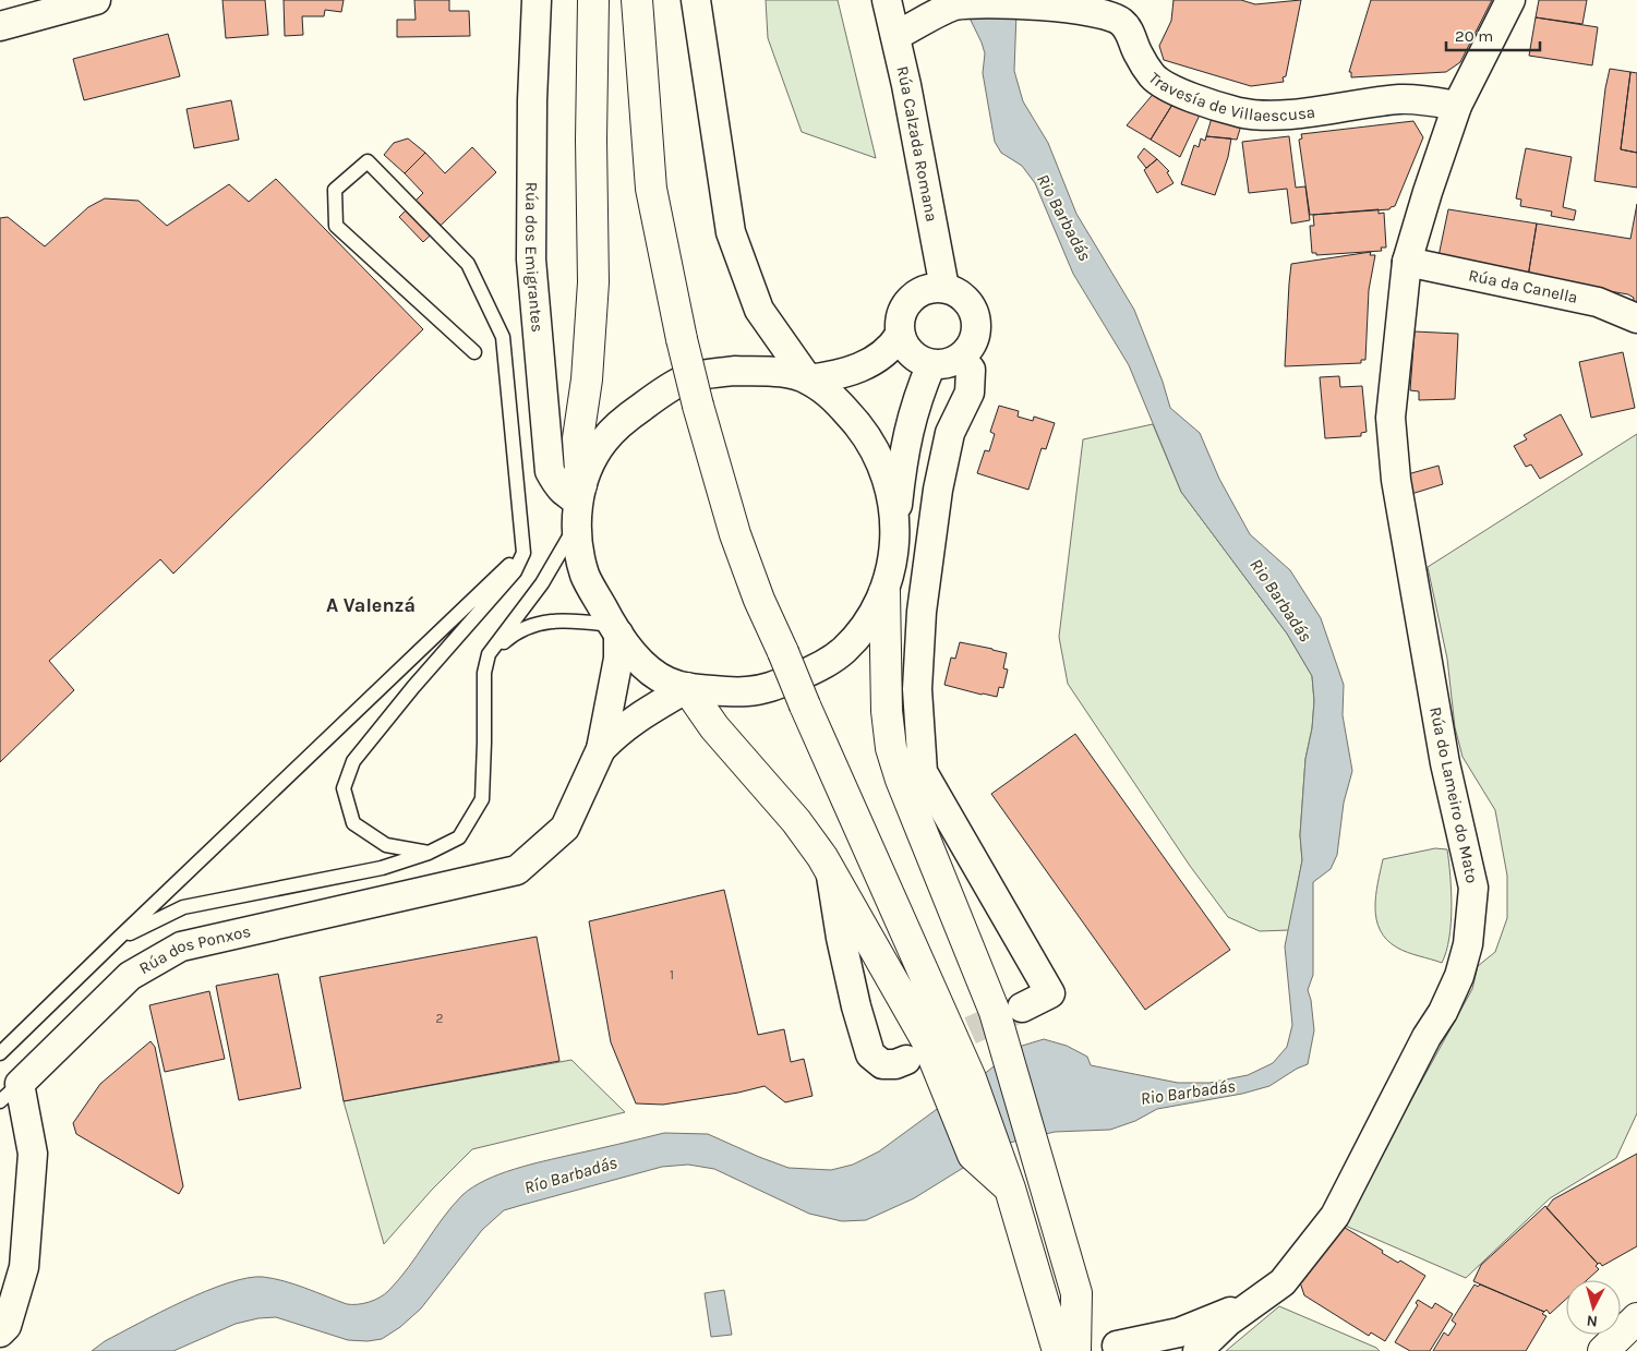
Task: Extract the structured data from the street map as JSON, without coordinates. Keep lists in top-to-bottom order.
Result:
{
  "streets": {
    "street": [
      "Travesía de Villaescusa",
      "Rúa Calzada Romana",
      "Rúa dos Emigrantes",
      "Rúa da Canella",
      "Rúa do Lameiro do Mato",
      "Rúa dos Ponxos"
    ]
  },
  "crossings": [
    ["Travesía de Villaescusa", "Rúa Calzada Romana"],
    ["Travesía de Villaescusa", "Rúa do Lameiro do Mato"],
    ["Rúa da Canella", "Rúa do Lameiro do Mato"]
  ],
  "districts": ["A Valenzá"],
  "water": ["Rio Barbadás", "Río Barbadás"],
  "house_numbers": ["1", "2"],
  "scale_bar": "20 m",
  "north": "bottom"
}
